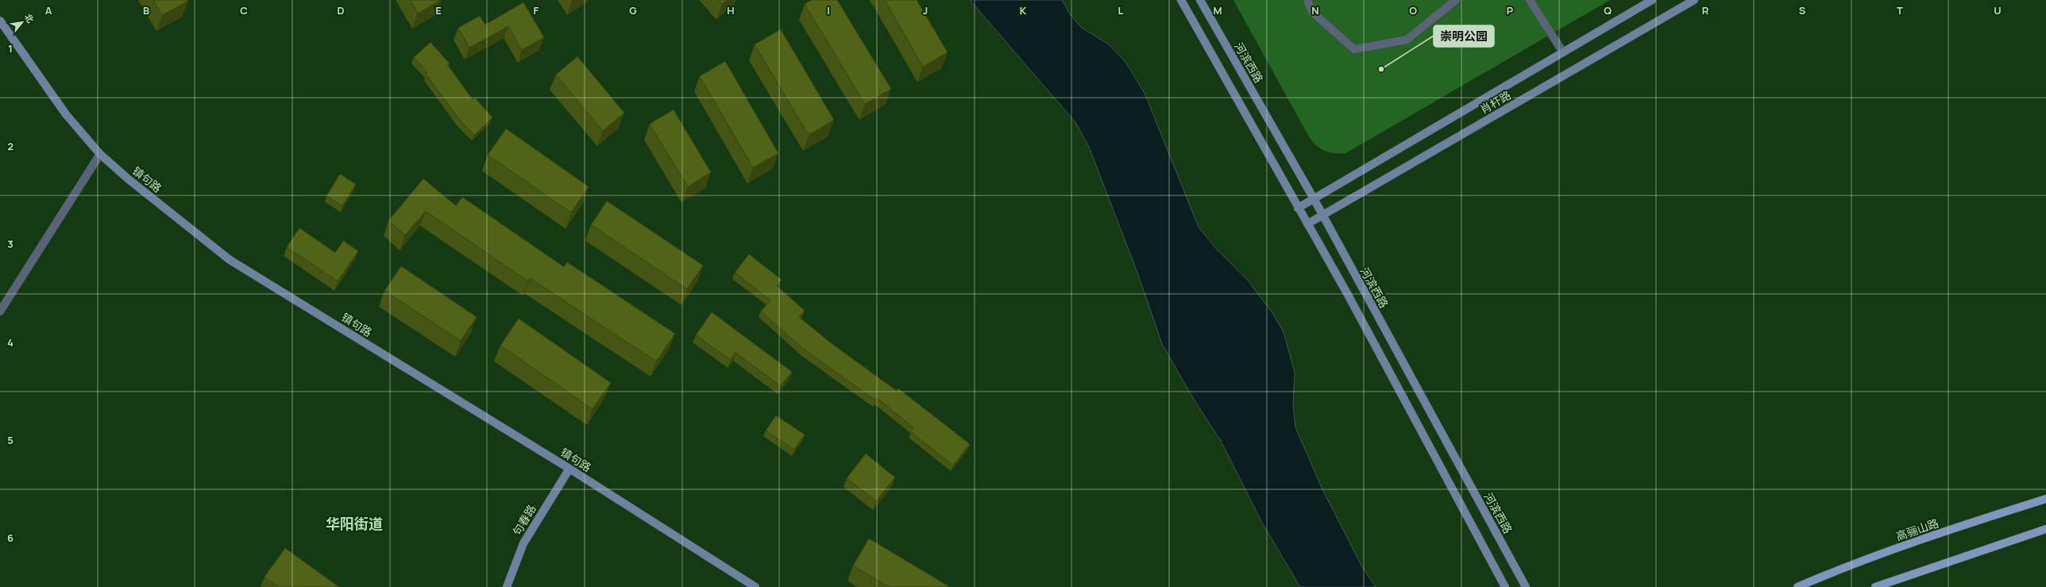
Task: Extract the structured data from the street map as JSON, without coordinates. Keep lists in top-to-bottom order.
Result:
{
  "streets": {
    "main road": ["高骊山路"],
    "street": [
      "河滨西路",
      "肖杆路",
      "镇句路",
      "句春路"
    ]
  },
  "crossings": [
    ["河滨西路", "肖杆路"],
    ["镇句路", "句春路"]
  ],
  "districts": ["华阳街道"],
  "places": ["崇明公园"],
  "north": "top right",
  "grid": {
    "columns": [
      "A",
      "B",
      "C",
      "D",
      "E",
      "F",
      "G",
      "H",
      "I",
      "J",
      "K",
      "L",
      "M",
      "N",
      "O",
      "P",
      "Q",
      "R",
      "S",
      "T",
      "U"
    ],
    "rows": [
      "1",
      "2",
      "3",
      "4",
      "5",
      "6"
    ]
  }
}
